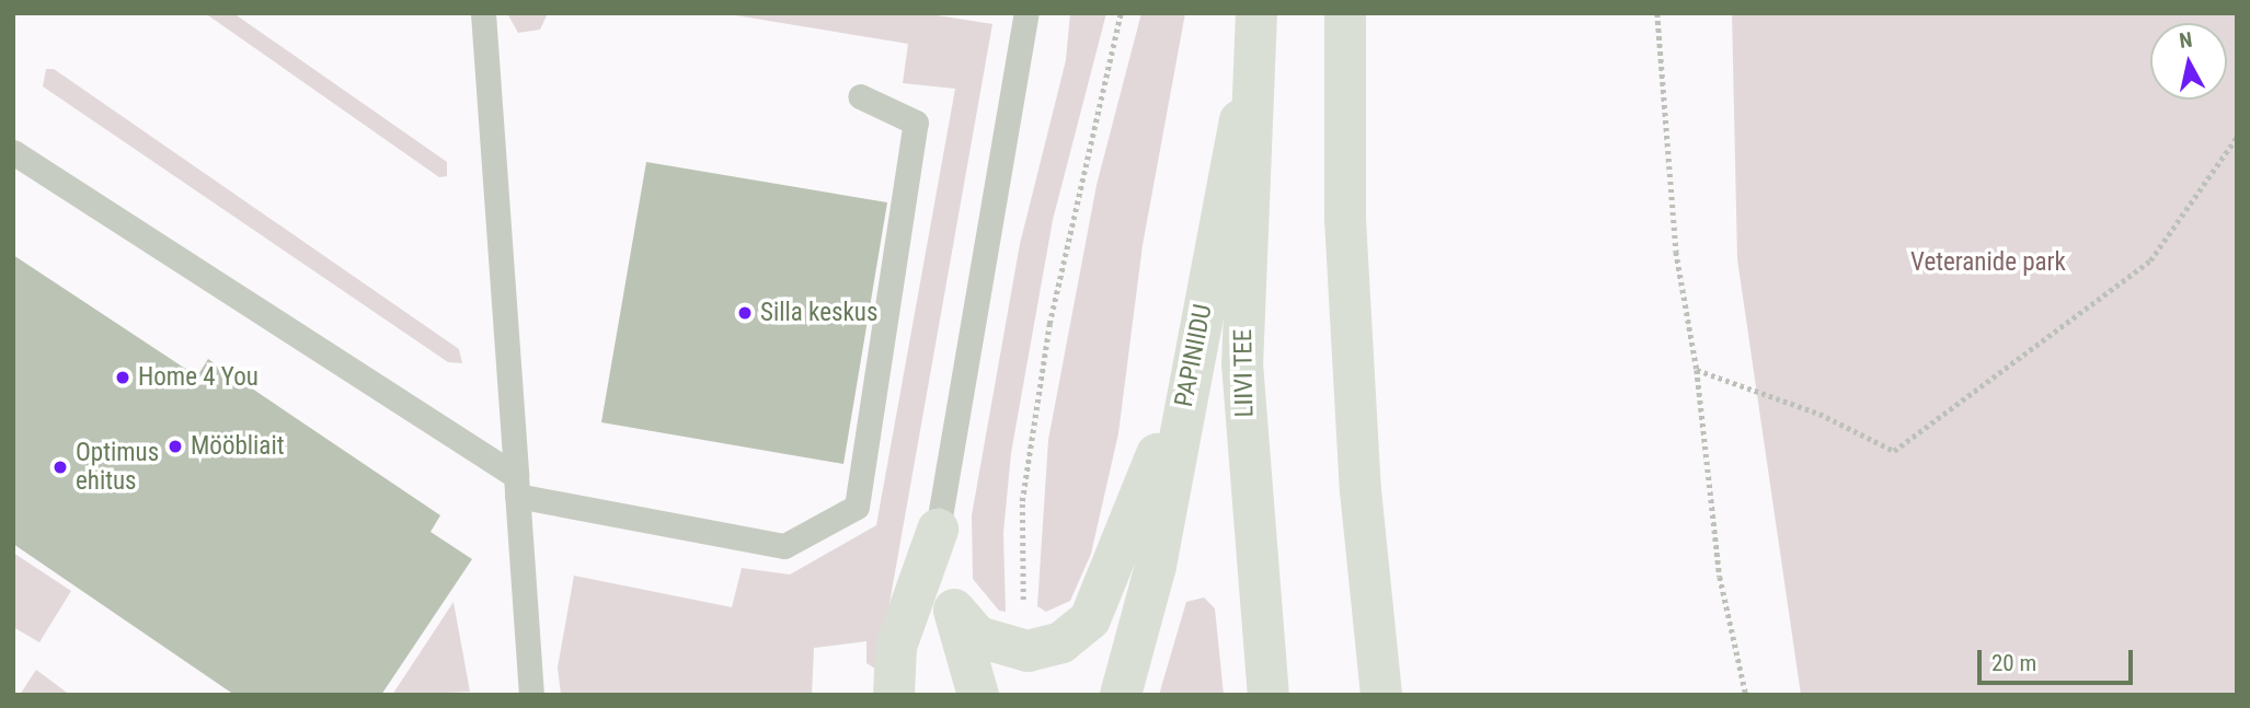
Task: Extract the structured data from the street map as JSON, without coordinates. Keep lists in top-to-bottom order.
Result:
{
  "streets": {
    "main road": ["PAPINIIDU", "LIIVI TEE"]
  },
  "crossings": [
    ["PAPINIIDU", "LIIVI TEE"]
  ],
  "parks": ["Veteranide park"],
  "places": [
    "Silla keskus",
    "Home 4 You",
    "Mööbliait",
    "Optimus ehitus"
  ],
  "scale_bar": "20 m",
  "north": "top"
}
